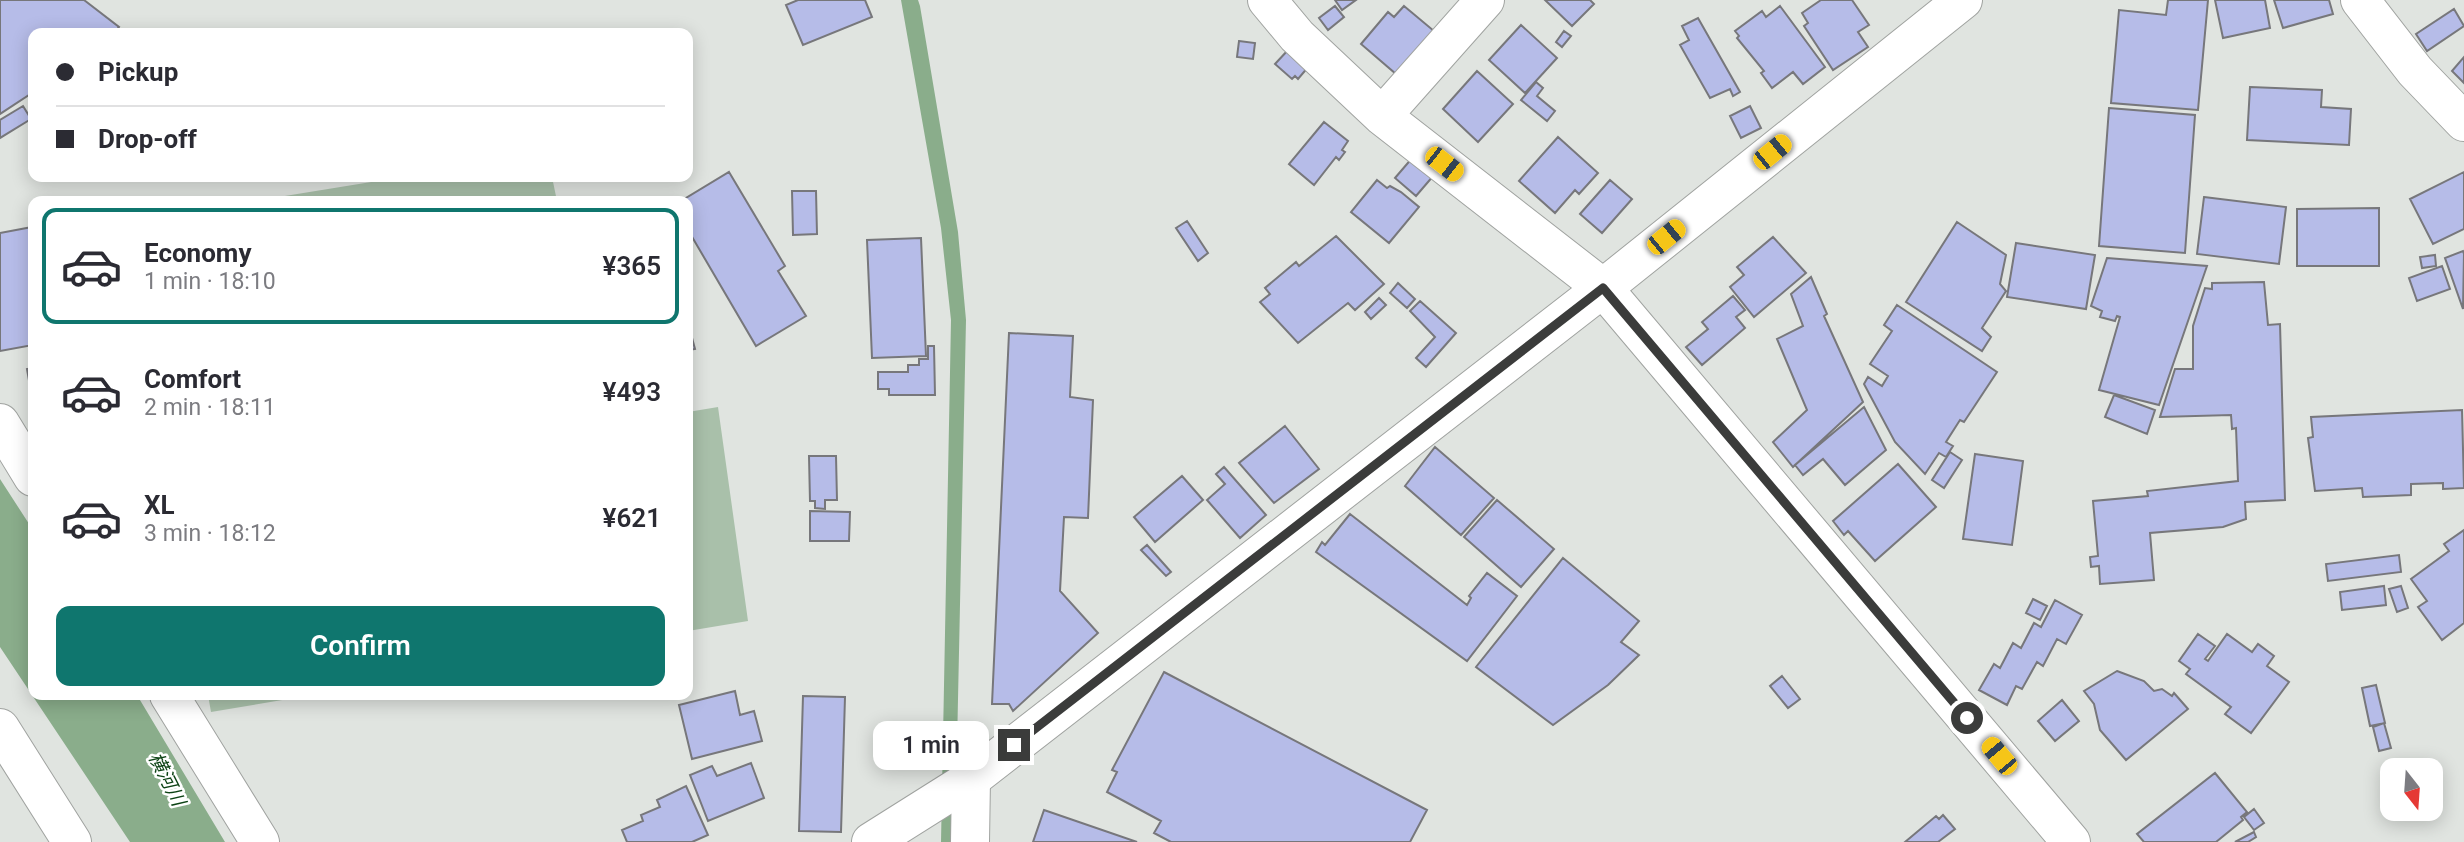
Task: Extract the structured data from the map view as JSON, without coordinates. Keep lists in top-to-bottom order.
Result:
{
  "water": ["横河川"],
  "north": "bottom",
  "page": {
    "banner": ["Pickup", "Drop-off"],
    "list": [
      {
        "name": "Economy",
        "note": "1 min · 18:10",
        "value": "¥365"
      },
      {
        "name": "Comfort",
        "note": "2 min · 18:11",
        "value": "¥493"
      },
      {
        "name": "XL",
        "note": "3 min · 18:12",
        "value": "¥621"
      }
    ],
    "buttons": "Confirm",
    "bubble": "1 min"
  }
}
